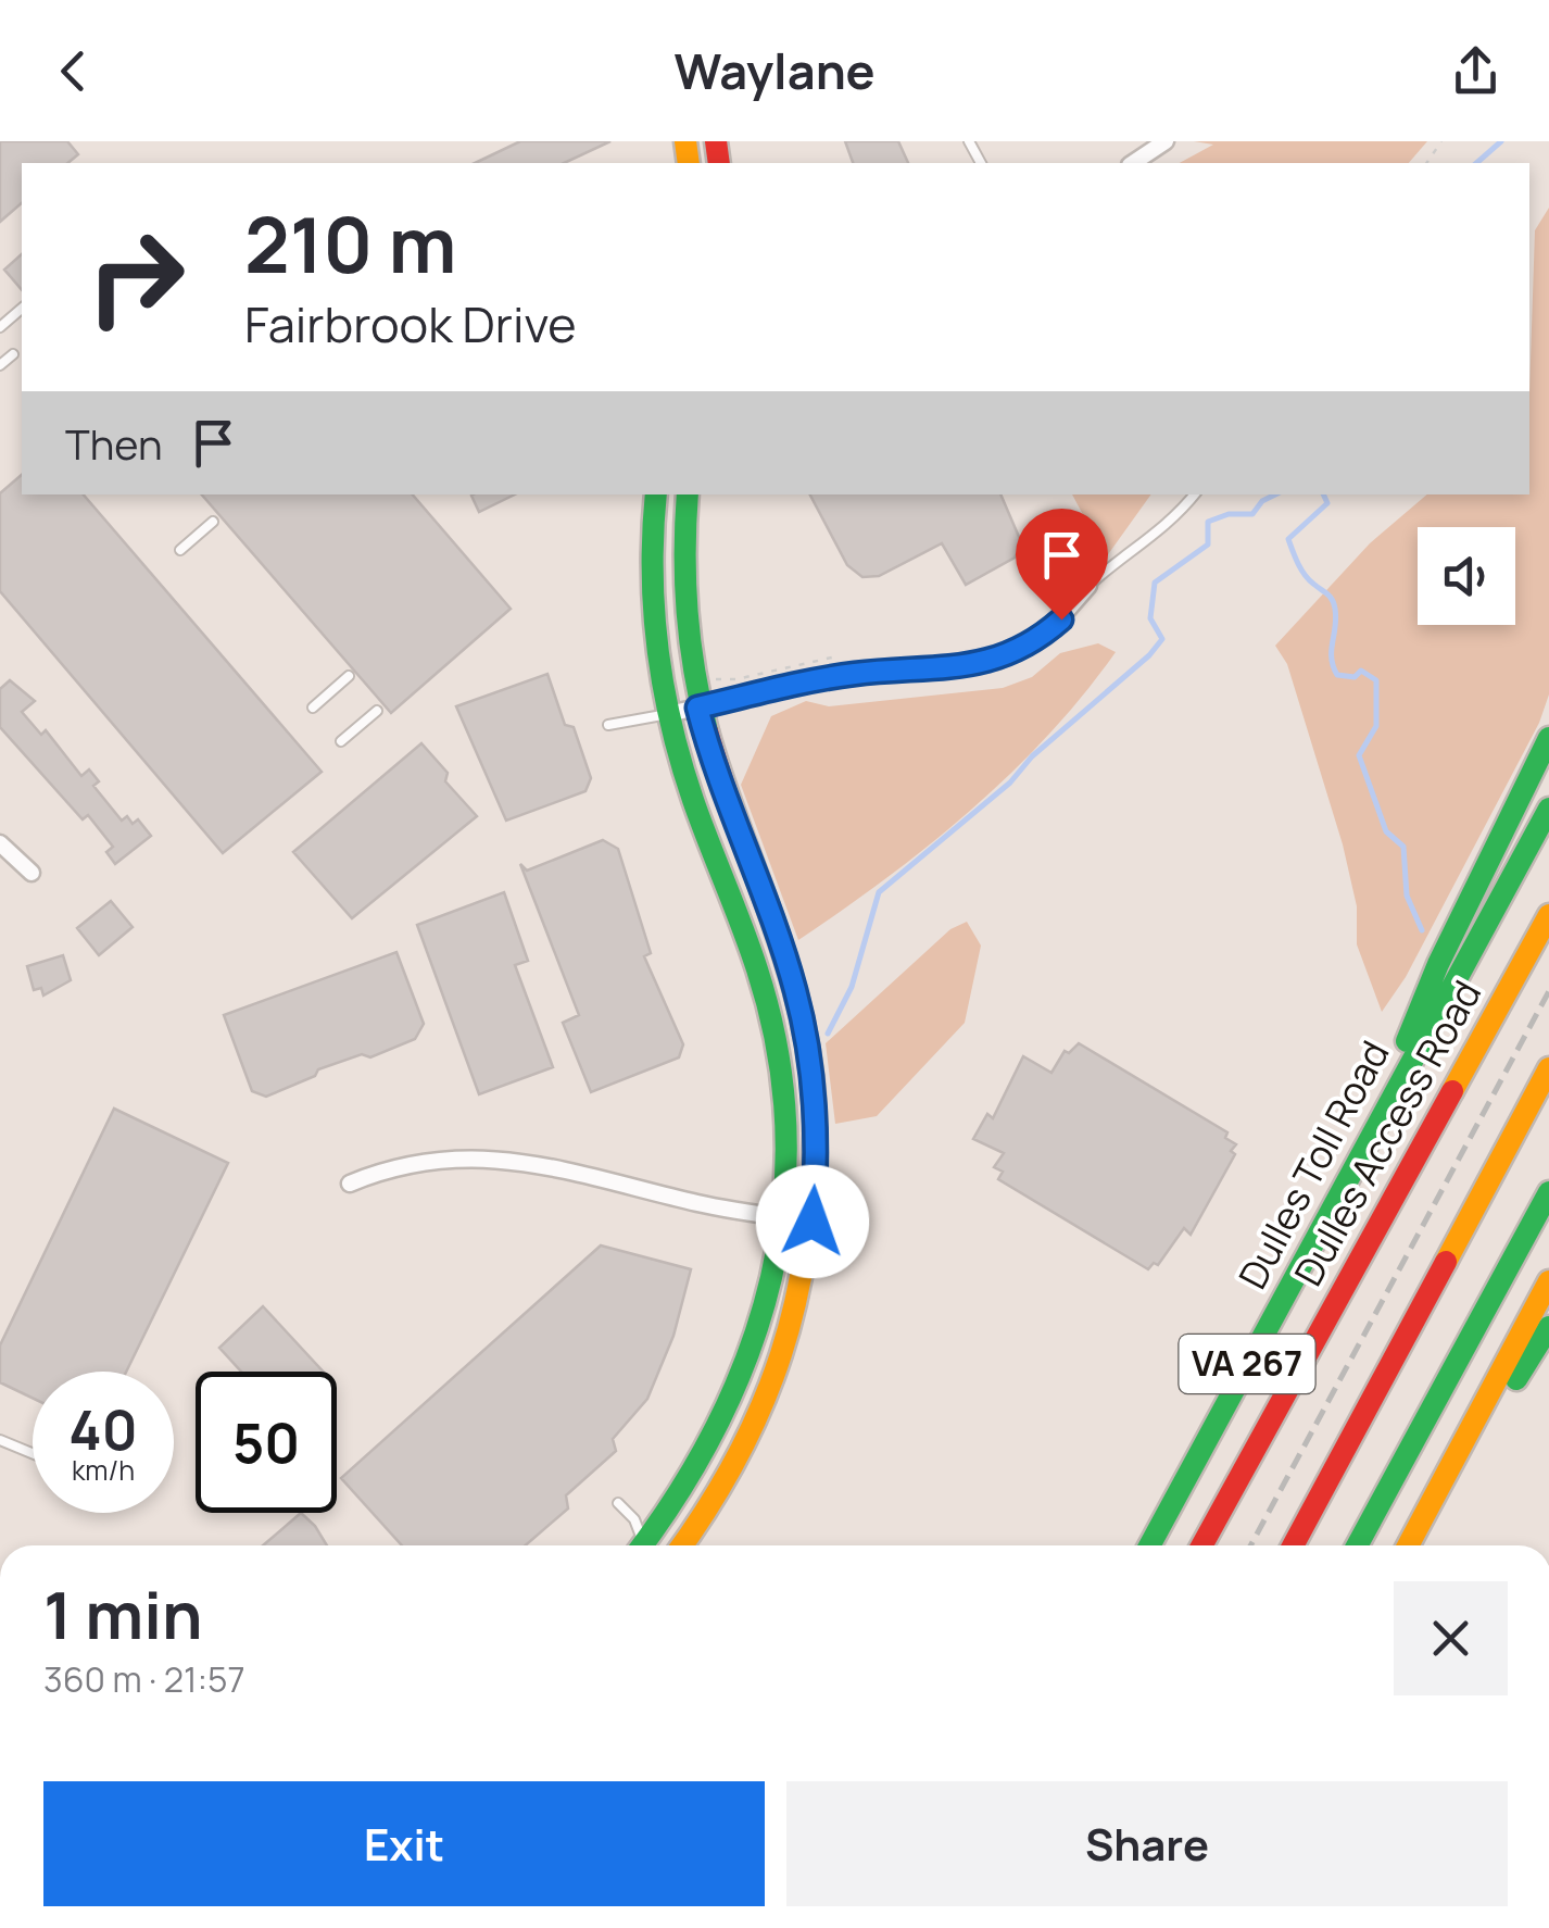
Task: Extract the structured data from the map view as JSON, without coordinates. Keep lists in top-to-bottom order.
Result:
{
  "streets": {
    "main road": ["Dulles Access Road", "Dulles Toll Road", "VA 267"]
  },
  "page": {
    "header": "Waylane",
    "turn": ["210 m", "Fairbrook Drive"],
    "then": "Then",
    "speed": "40 km/h",
    "limit": "50",
    "heading": ["1 min", "360 m · 21:57"],
    "buttons": ["Exit", "Share"]
  }
}
